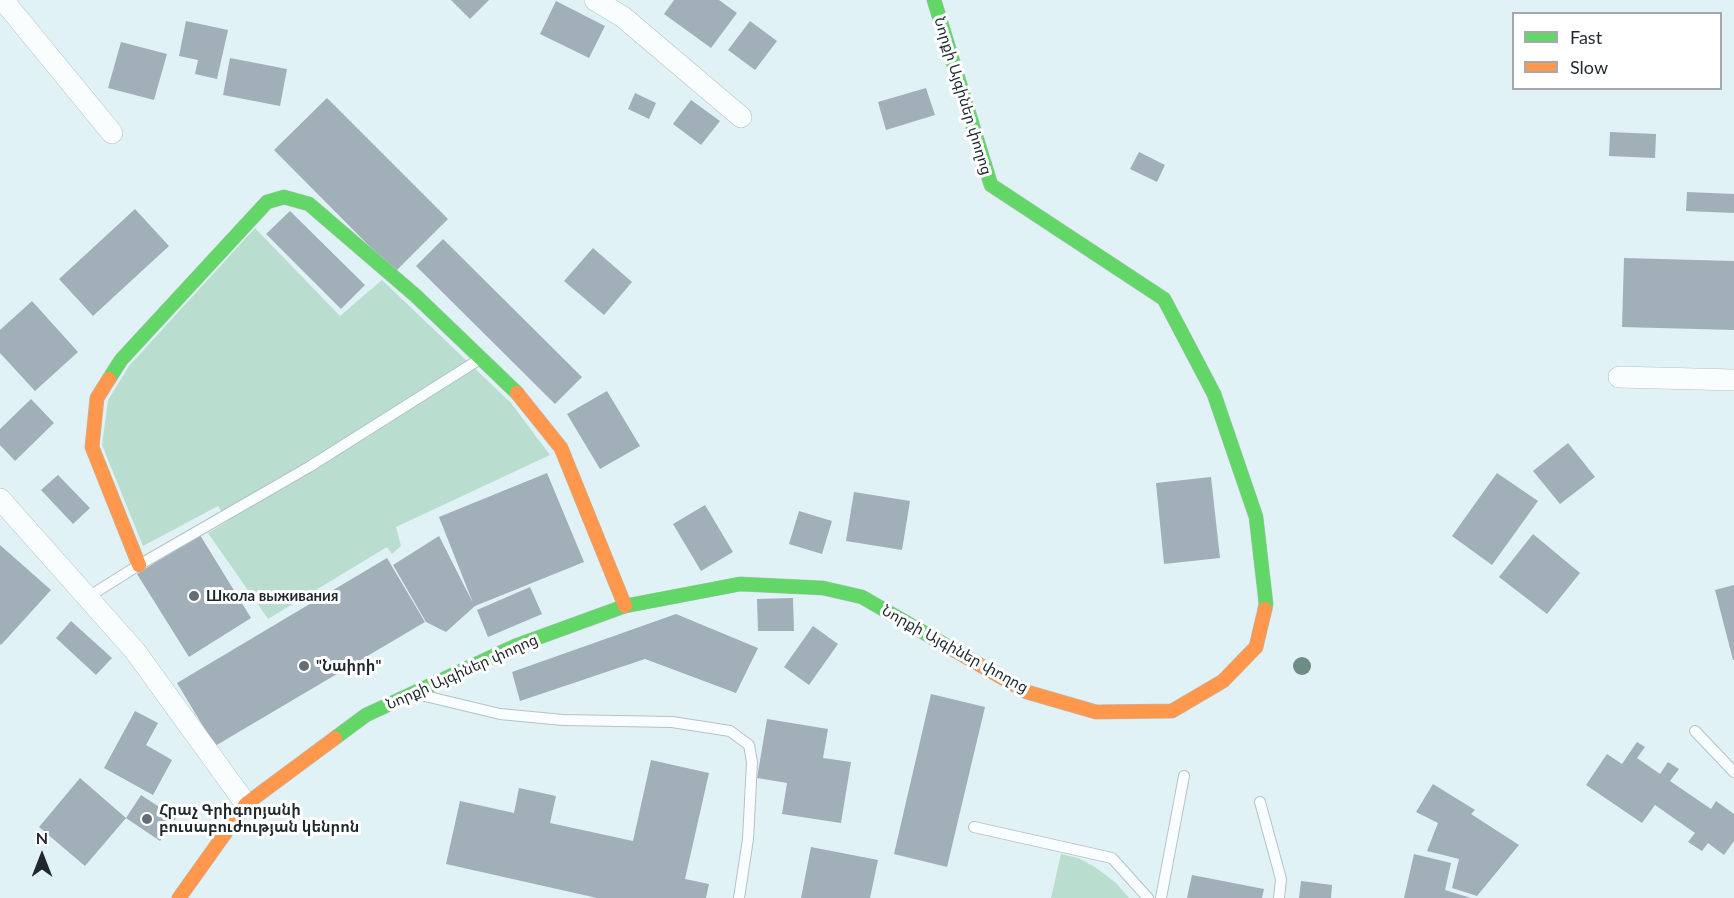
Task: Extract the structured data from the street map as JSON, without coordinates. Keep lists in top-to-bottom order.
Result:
{
  "streets": {
    "street": ["Նորքի Այգիներ փողոց"]
  },
  "places": ["Школа выживания", "\"Նաիրի\"", "Հրաչ Գրիգորյանի բուսաբուժության կենրոն"],
  "legend": ["Fast", "Slow"],
  "north": "top"
}
